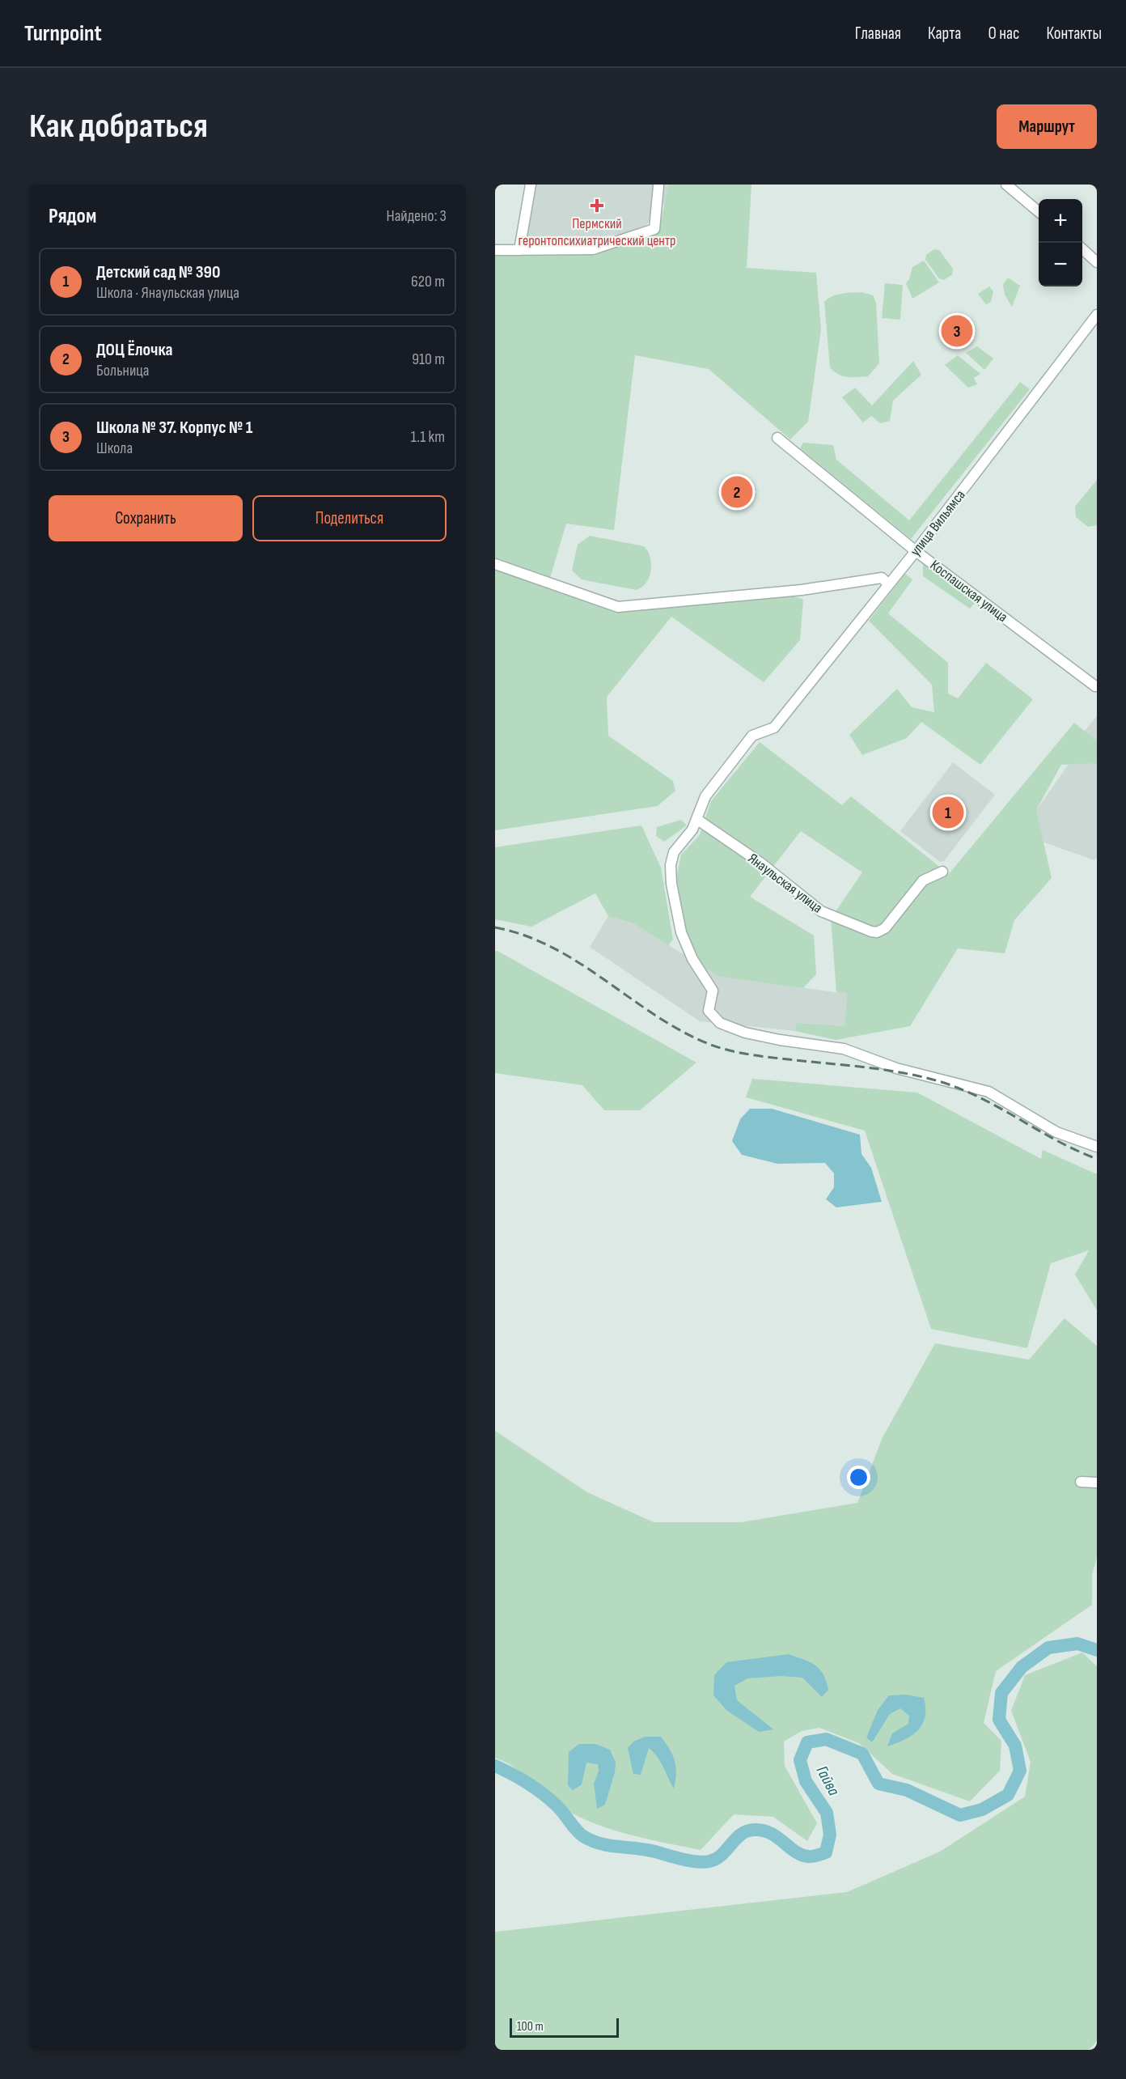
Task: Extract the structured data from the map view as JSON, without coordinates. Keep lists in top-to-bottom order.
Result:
{
  "streets": {
    "street": ["улица Вильямса", "Коспашская улица", "Янаульская улица"]
  },
  "crossings": [
    ["улица Вильямса", "Коспашская улица"],
    ["улица Вильямса", "Янаульская улица"]
  ],
  "water": ["Гайва"],
  "places": {
    "health": ["Пермский геронтопсихиатрический центр"]
  },
  "scale_bar": "100 m",
  "page": {
    "header": "Turnpoint",
    "nav": [
      "Главная",
      "Карта",
      "О нас",
      "Контакты"
    ],
    "buttons": [
      "Маршрут",
      ["Сохранить", "Поделиться"]
    ],
    "title": "Как добраться",
    "heading": ["Рядом", "Найдено: 3"],
    "map_buttons": ["+", "−"],
    "list": [
      {
        "mark": "1",
        "name": "Детский сад № 390",
        "note": "Школа · Янаульская улица",
        "value": "620 m"
      },
      {
        "mark": "2",
        "name": "ДОЦ Ёлочка",
        "note": "Больница",
        "value": "910 m"
      },
      {
        "mark": "3",
        "name": "Школа № 37. Корпус № 1",
        "note": "Школа",
        "value": "1.1 km"
      }
    ],
    "pins": ["3", "2", "1"],
    "scale": "100 m"
  }
}
